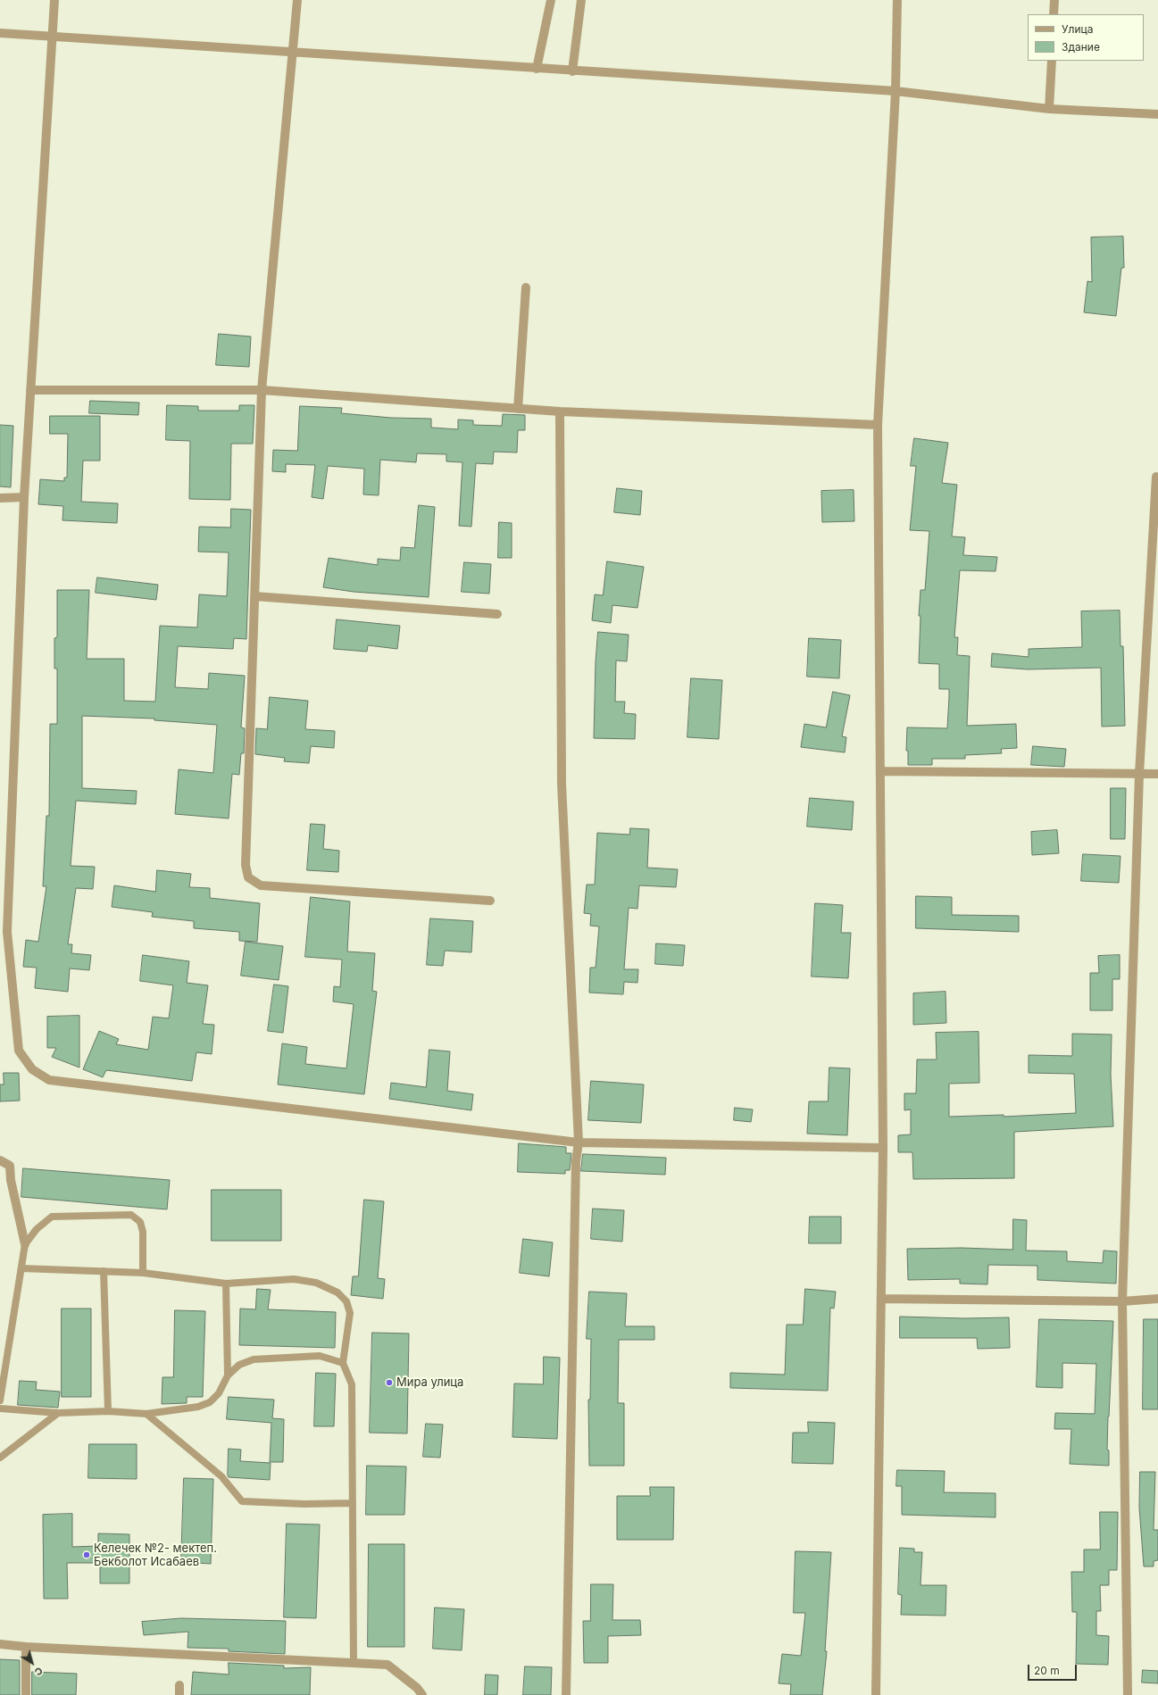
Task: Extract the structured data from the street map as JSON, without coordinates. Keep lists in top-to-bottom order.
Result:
{
  "places": ["Мира улица", "Келечек №2- мектеп. Бекболот Исабаев"],
  "legend": ["Улица", "Здание"],
  "scale_bar": "20 m",
  "north": "bottom right"
}
